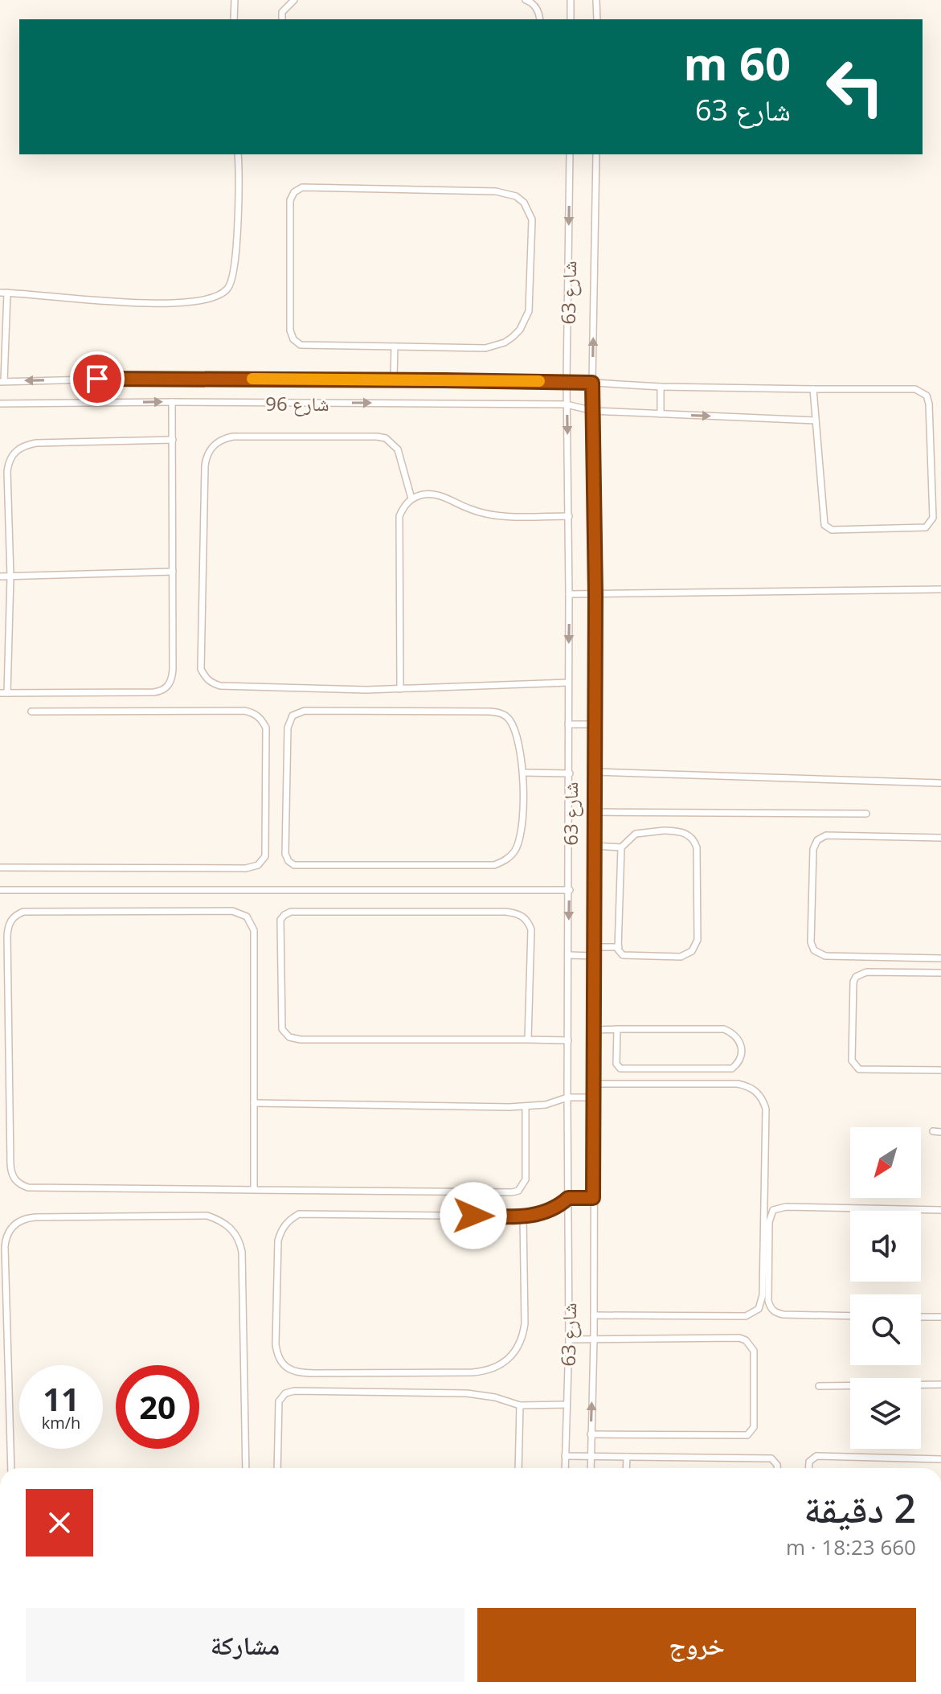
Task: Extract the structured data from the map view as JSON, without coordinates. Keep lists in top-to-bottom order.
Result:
{
  "streets": {
    "lane": ["شارع 63", "شارع 96"]
  },
  "crossings": [
    ["شارع 63", "شارع 96"]
  ],
  "north": "bottom left",
  "page": {
    "turn": ["60 m", "شارع 63"],
    "speed": "11 km/h",
    "limit": "20",
    "heading": ["2 دقيقة", "660 m · 18:23"],
    "buttons": ["خروج", "مشاركة"]
  }
}
